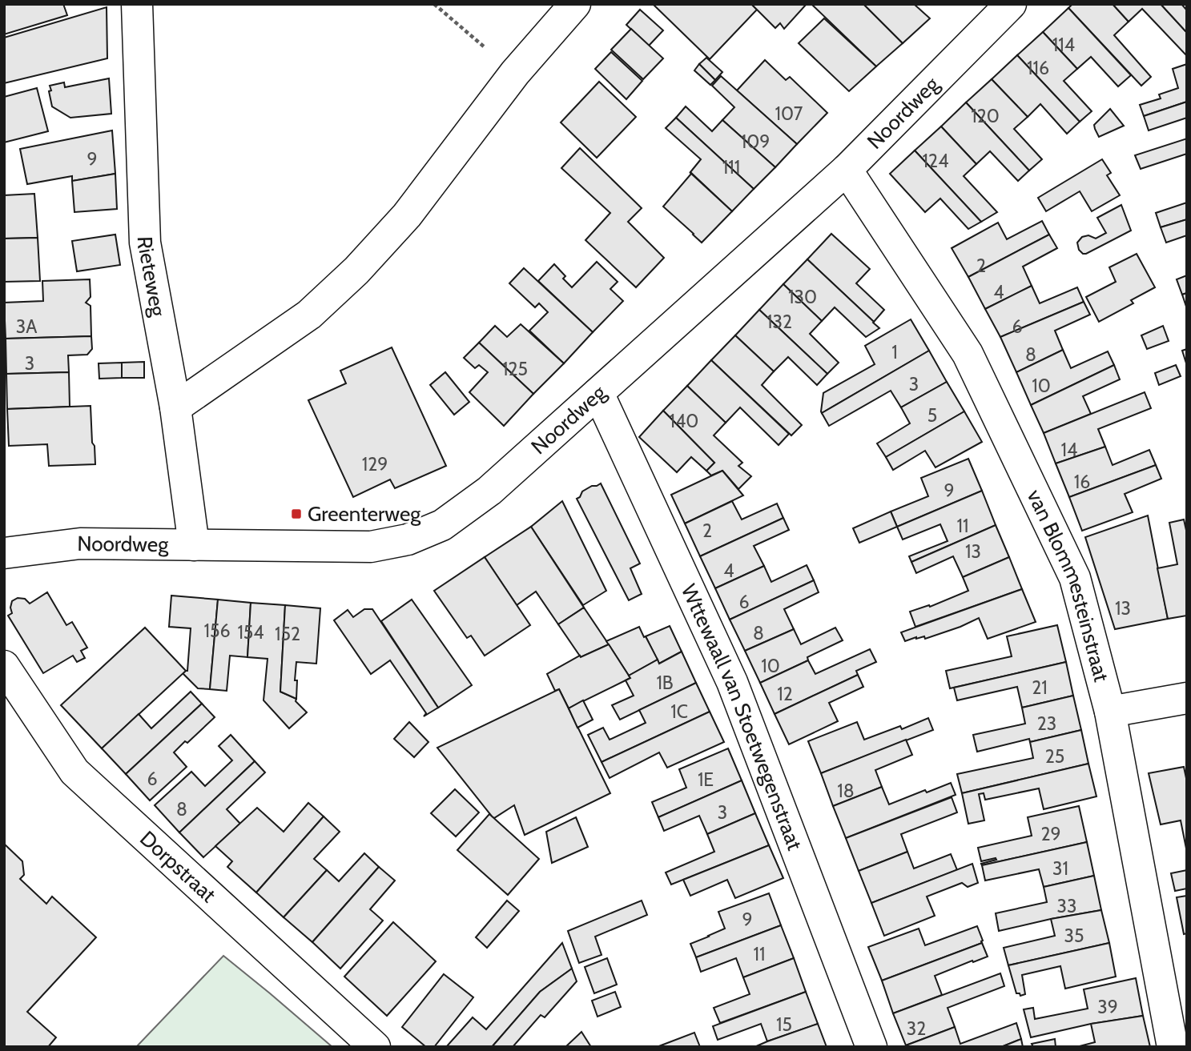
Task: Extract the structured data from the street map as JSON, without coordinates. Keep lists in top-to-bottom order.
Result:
{
  "streets": {
    "street": [
      "Noordweg",
      "Rieteweg",
      "van Blommesteinstraat",
      "Wttewaall van Stoetwegenstraat",
      "Dorpstraat"
    ]
  },
  "crossings": [
    ["Noordweg", "Rieteweg"],
    ["Noordweg", "van Blommesteinstraat"],
    ["Noordweg", "Wttewaall van Stoetwegenstraat"]
  ],
  "places": {
    "transit": ["Greenterweg"]
  },
  "house_numbers": [
    "114",
    "116",
    "107",
    "120",
    "109",
    "9",
    "124",
    "111",
    "2",
    "4",
    "130",
    "132",
    "3A",
    "6",
    "1",
    "8",
    "3",
    "125",
    "3",
    "10",
    "5",
    "140",
    "14",
    "129",
    "16",
    "9",
    "11",
    "2",
    "13",
    "4",
    "6",
    "13",
    "156",
    "154",
    "8",
    "152",
    "10",
    "1B",
    "21",
    "12",
    "1C",
    "23",
    "25",
    "6",
    "1E",
    "18",
    "8",
    "3",
    "29",
    "31",
    "33",
    "9",
    "35",
    "11",
    "39",
    "15",
    "32"
  ]
}
